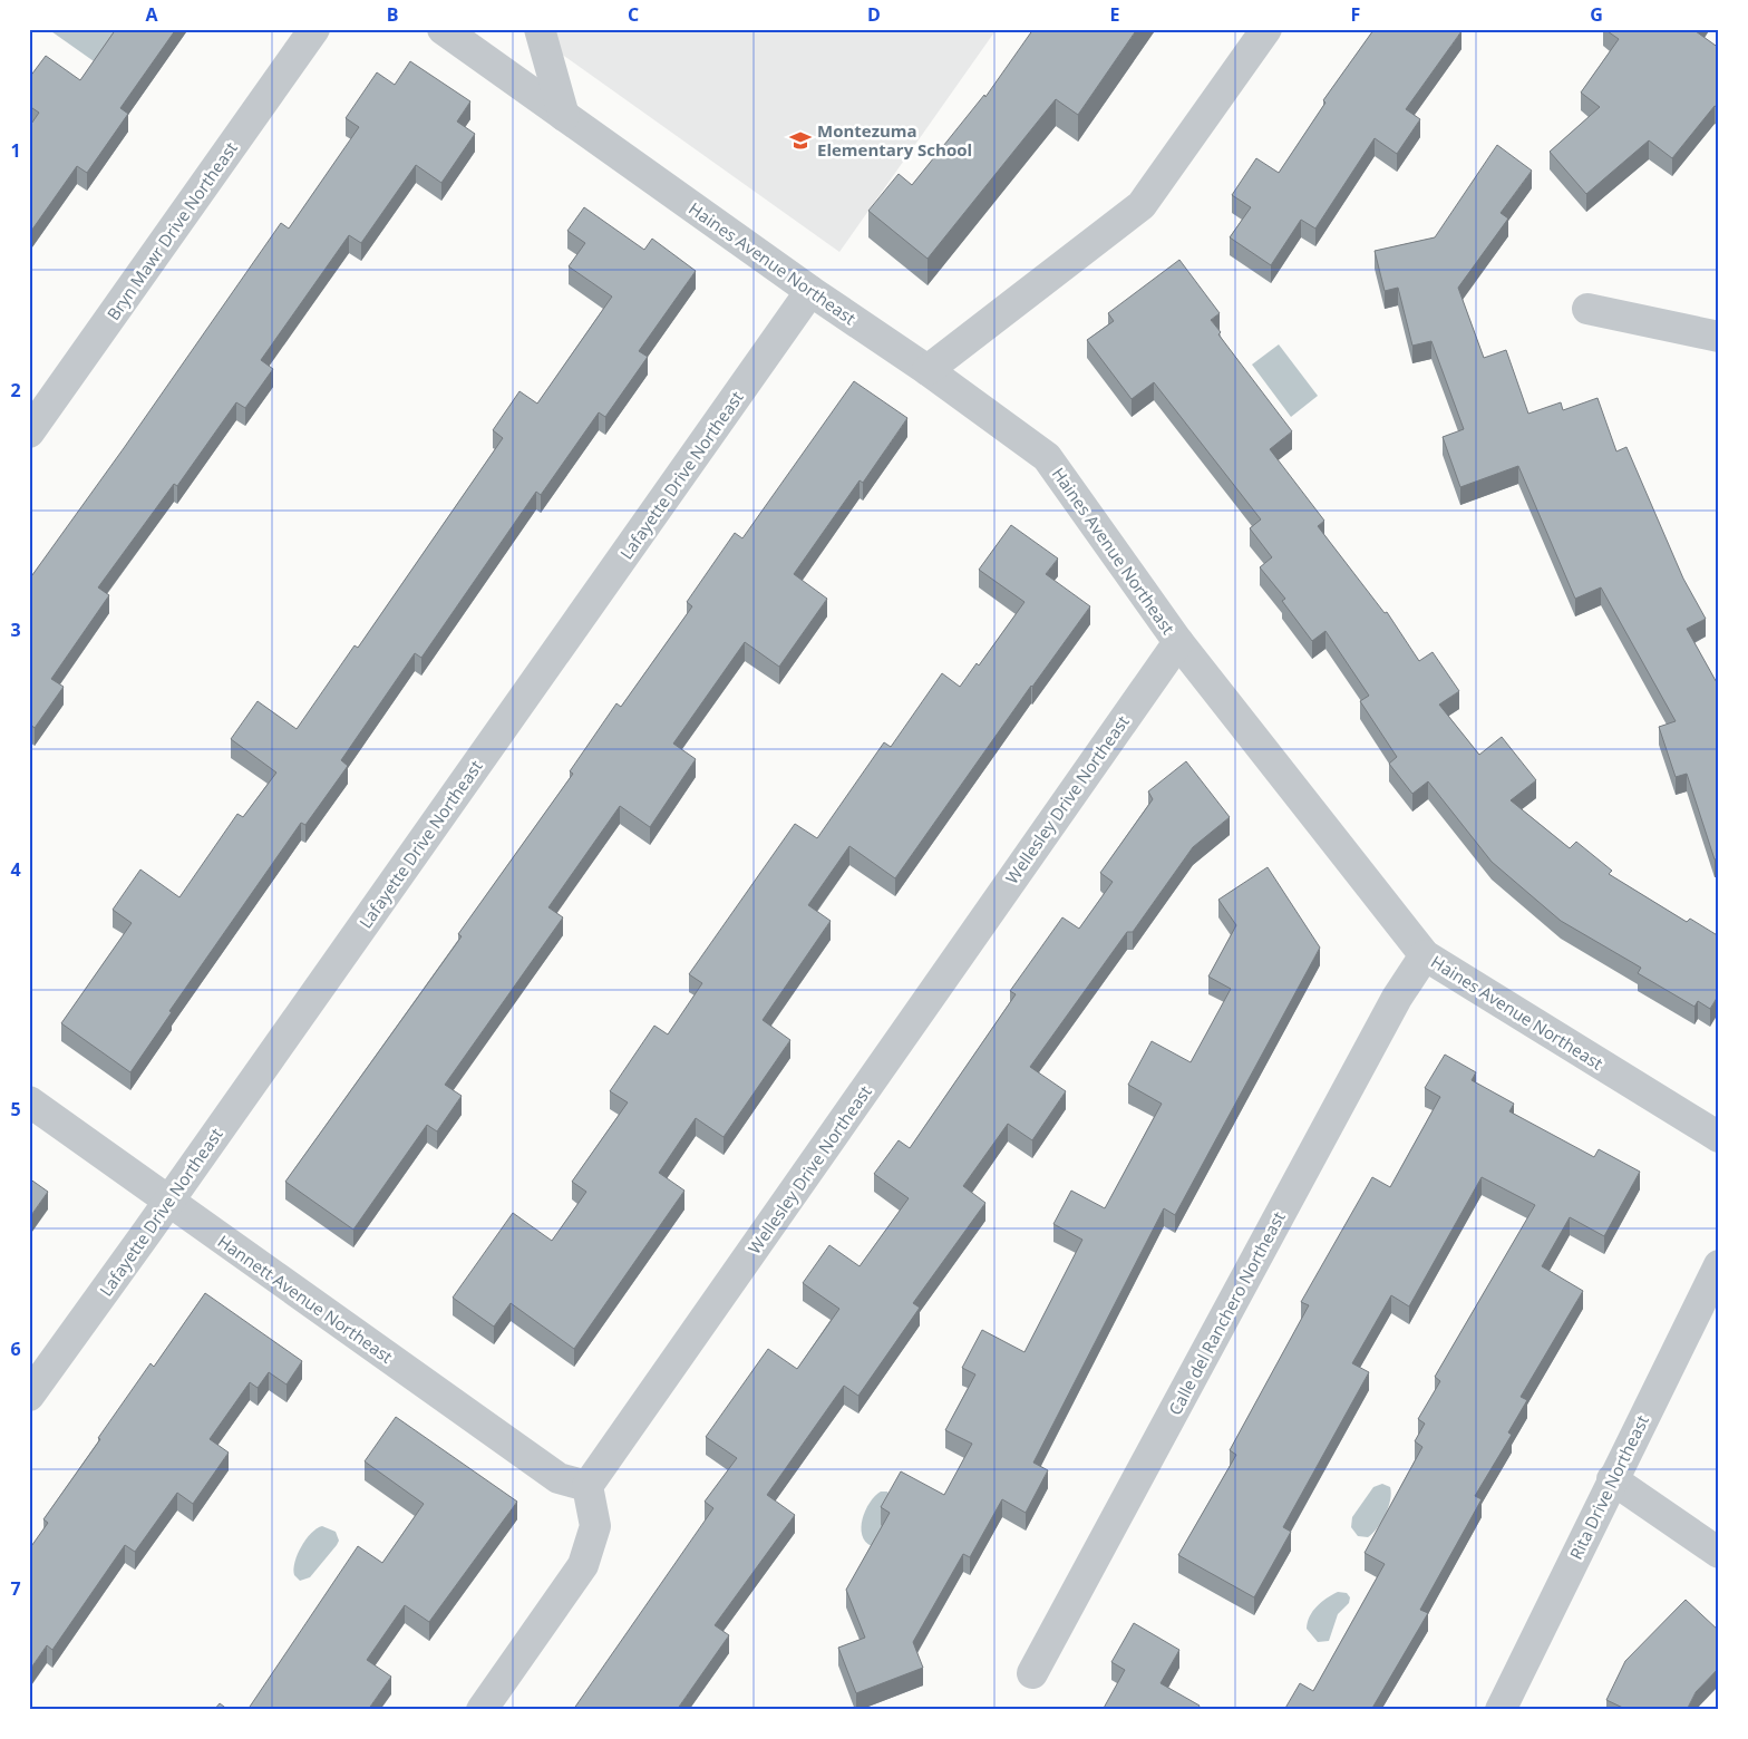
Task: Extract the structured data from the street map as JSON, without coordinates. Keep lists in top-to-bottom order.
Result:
{
  "streets": {
    "street": [
      "Bryn Mawr Drive Northeast",
      "Haines Avenue Northeast",
      "Lafayette Drive Northeast",
      "Wellesley Drive Northeast",
      "Hannett Avenue Northeast",
      "Calle del Ranchero Northeast",
      "Rita Drive Northeast"
    ]
  },
  "crossings": [
    ["Haines Avenue Northeast", "Lafayette Drive Northeast"],
    ["Haines Avenue Northeast", "Wellesley Drive Northeast"],
    ["Haines Avenue Northeast", "Calle del Ranchero Northeast"],
    ["Lafayette Drive Northeast", "Hannett Avenue Northeast"],
    ["Wellesley Drive Northeast", "Hannett Avenue Northeast"]
  ],
  "places": {
    "school or university": ["Montezuma Elementary School"]
  },
  "grid": {
    "columns": [
      "A",
      "B",
      "C",
      "D",
      "E",
      "F",
      "G"
    ],
    "rows": [
      "1",
      "2",
      "3",
      "4",
      "5",
      "6",
      "7"
    ]
  }
}
